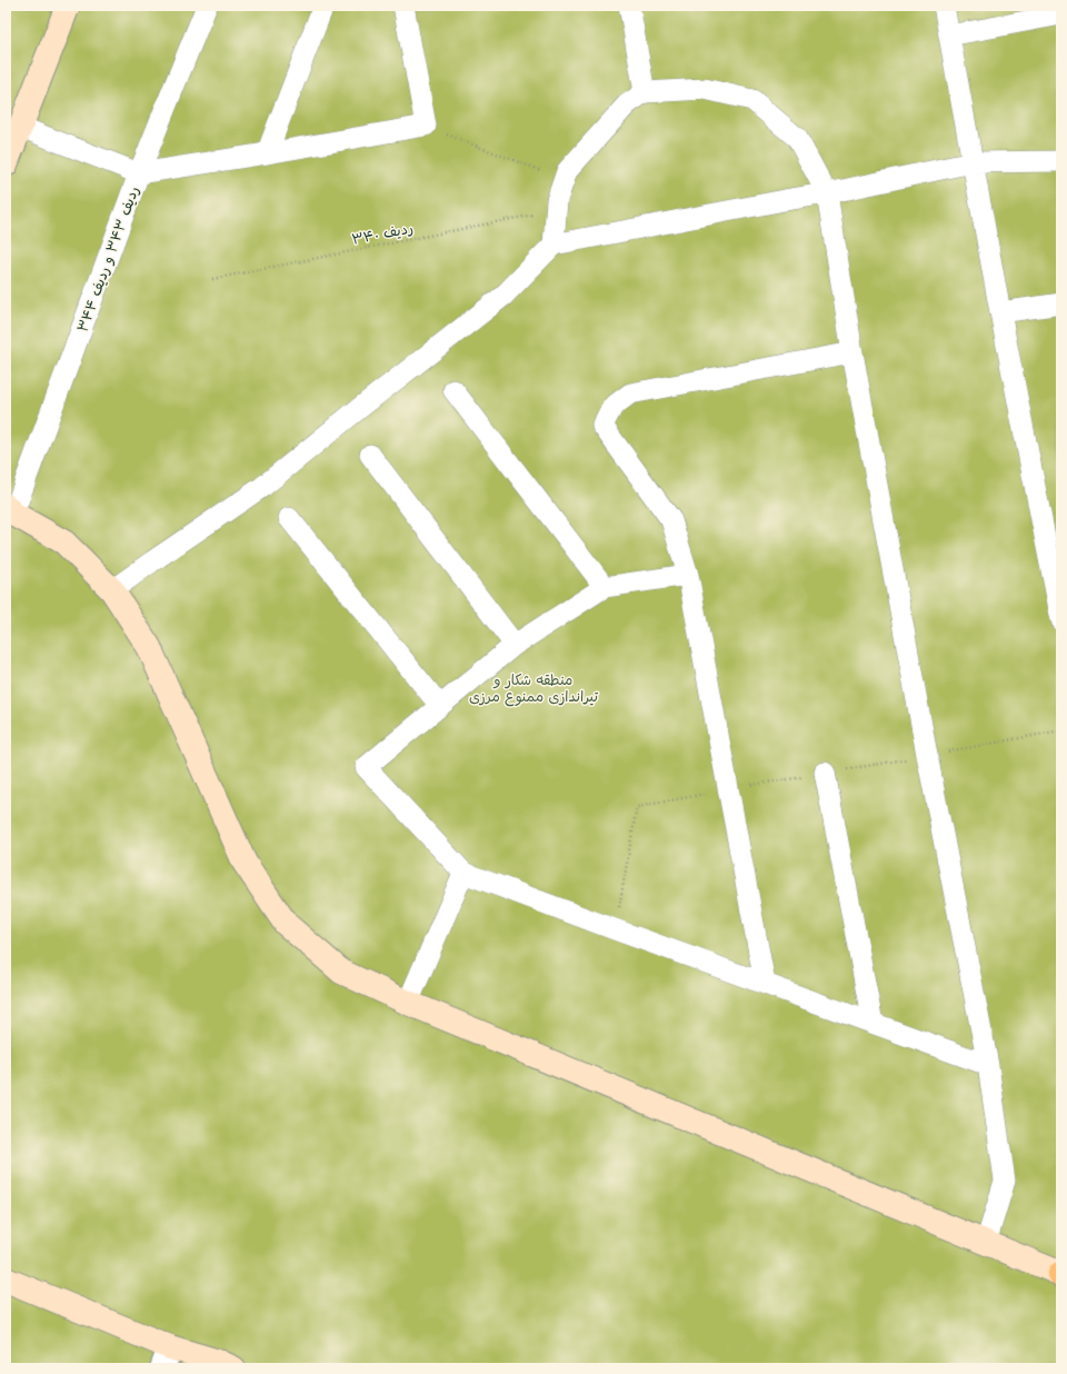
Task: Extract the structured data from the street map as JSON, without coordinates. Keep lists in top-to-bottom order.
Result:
{
  "streets": {
    "street": ["ردیف ۳۴۳ و ردیف ۳۴۴"],
    "path": ["ردیف ۳۴۰"]
  },
  "parks": ["منطقه شکار و تیراندازی ممنوع مرزی"]
}
